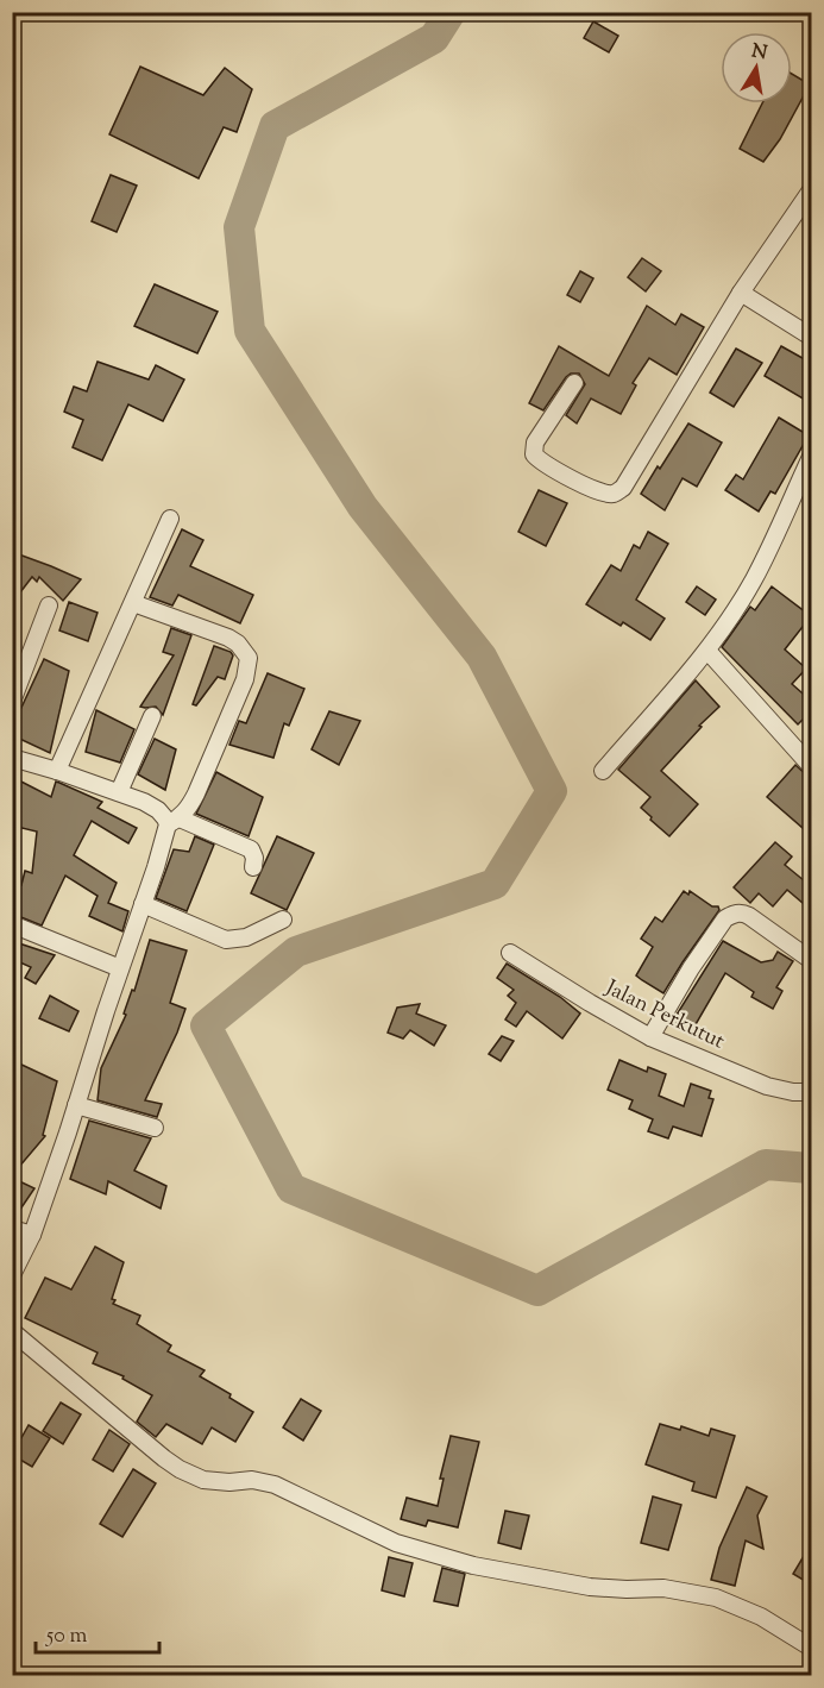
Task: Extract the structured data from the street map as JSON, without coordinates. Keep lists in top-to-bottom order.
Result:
{
  "streets": {
    "street": ["Jalan Perkutut"]
  },
  "scale_bar": "50 m",
  "north": "top"
}
